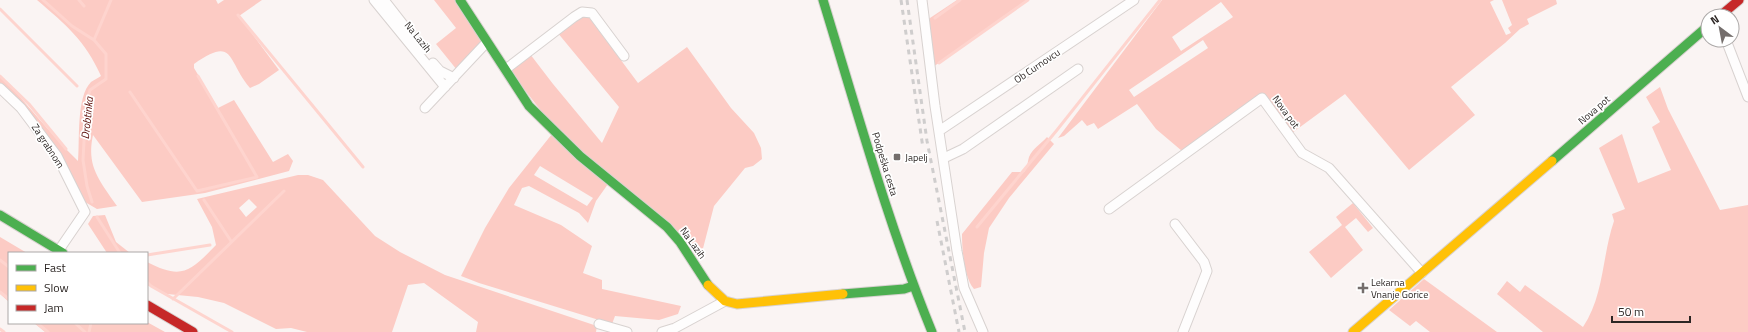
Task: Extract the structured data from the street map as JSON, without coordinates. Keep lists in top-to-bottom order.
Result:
{
  "streets": {
    "street": [
      "Na Lazih",
      "Ob Curnovcu",
      "Nova pot",
      "Za grabnom",
      "Podpeška cesta"
    ]
  },
  "water": ["Drobtinka"],
  "places": {
    "transit": ["Japelj"],
    "health": ["Lekarna Vnanje Gorice"]
  },
  "legend": ["Fast", "Slow", "Jam"],
  "scale_bar": "50 m",
  "north": "top left"
}
